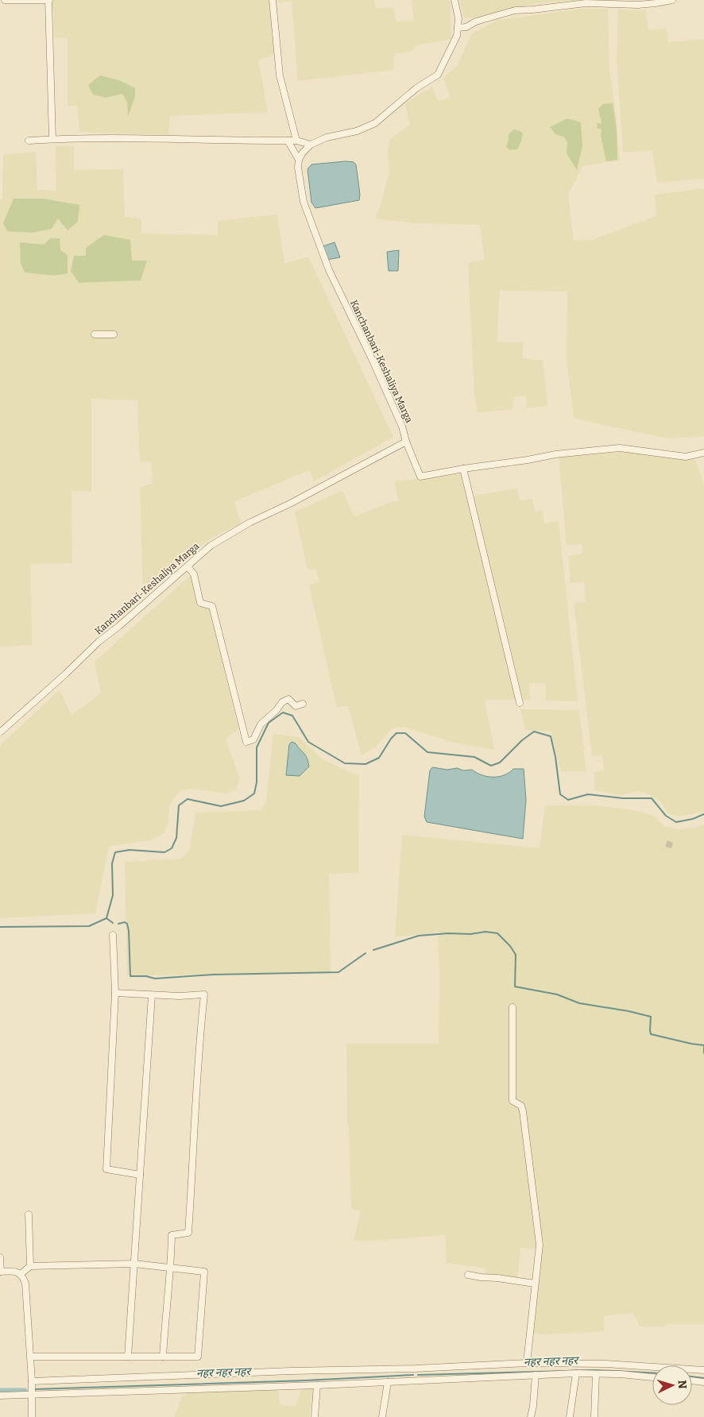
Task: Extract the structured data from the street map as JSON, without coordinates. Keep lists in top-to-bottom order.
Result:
{
  "streets": {
    "street": ["Kanchanbari-Keshaliya Marga"]
  },
  "water": ["नहर नहर नहर"],
  "north": "right"
}
